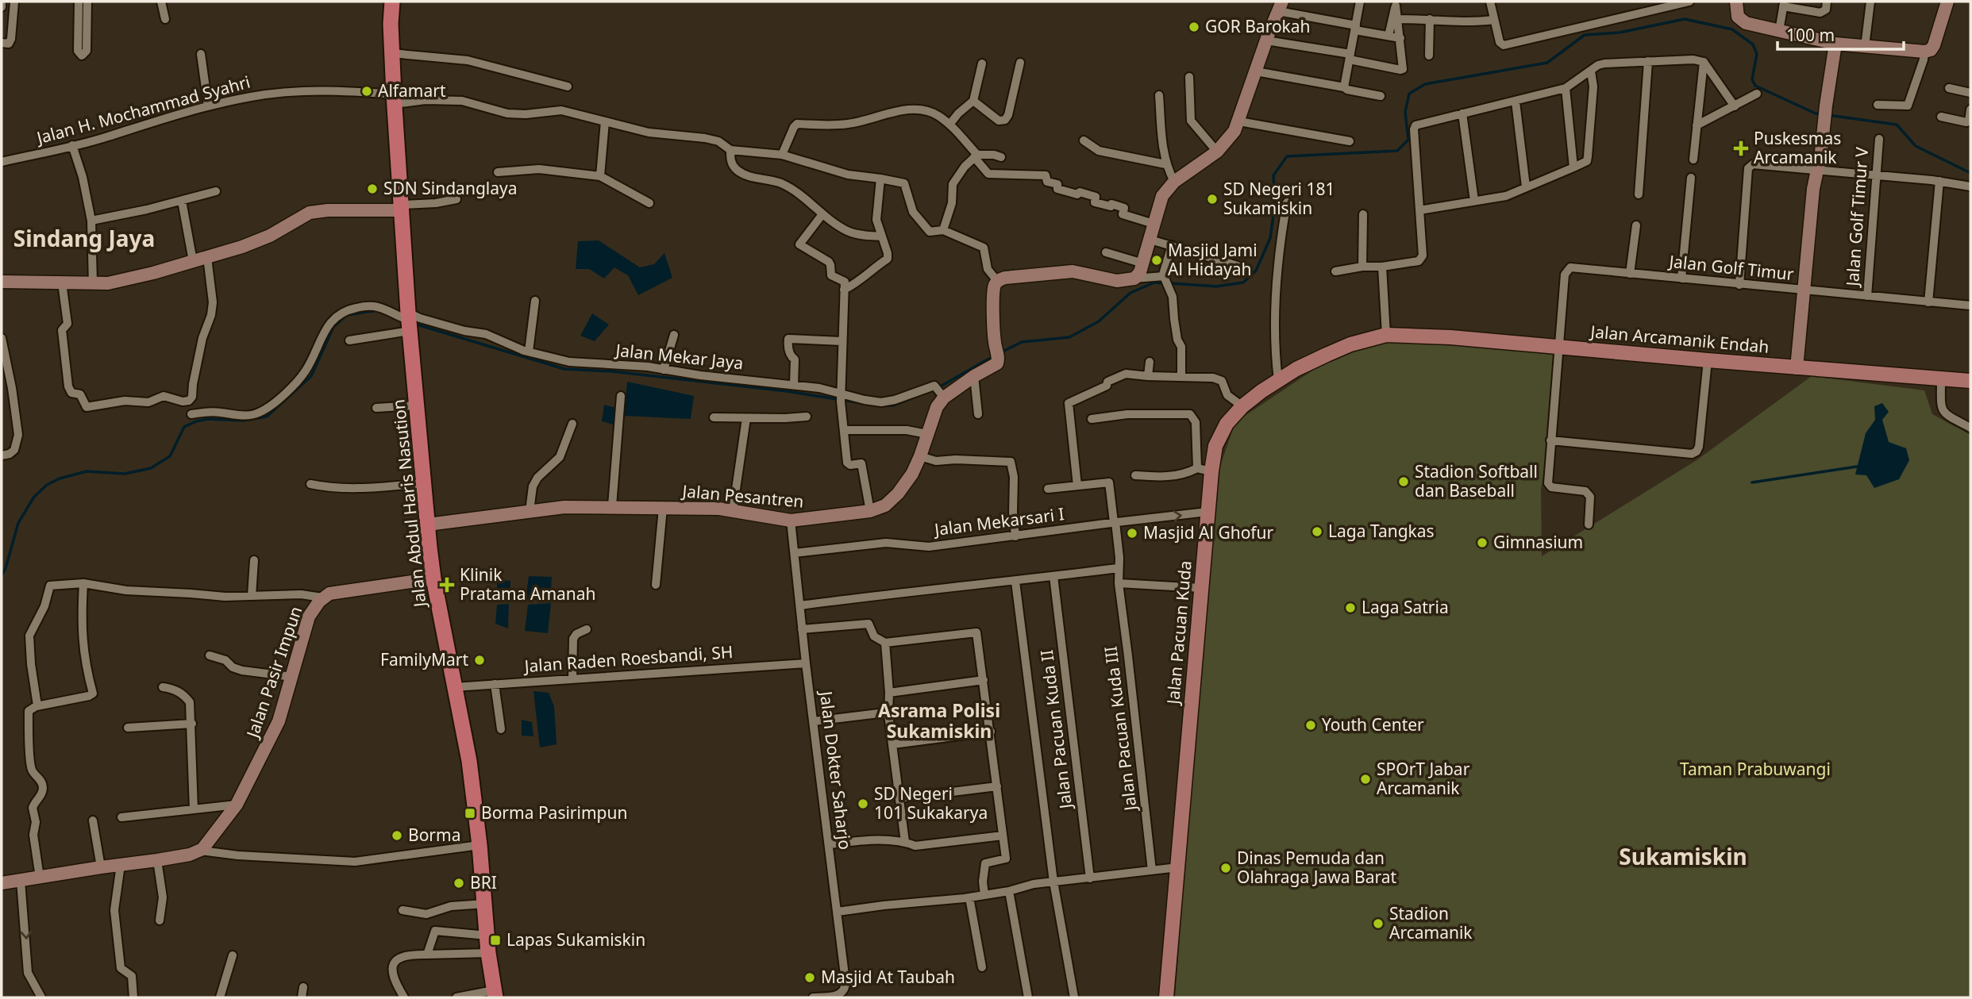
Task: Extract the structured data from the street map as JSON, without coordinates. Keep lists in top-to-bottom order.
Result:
{
  "streets": {
    "highway": ["Jalan Abdul Haris Nasution"],
    "main road": ["Jalan Arcamanik Endah", "Jalan Pacuan Kuda"],
    "street": [
      "Jalan H. Mochammad Syahri",
      "Jalan Golf Timur V",
      "Jalan Golf Timur",
      "Jalan Mekar Jaya",
      "Jalan Pesantren",
      "Jalan Mekarsari I",
      "Jalan Raden Roesbandi, SH",
      "Jalan Pasir Impun",
      "Jalan Pacuan Kuda III",
      "Jalan Pacuan Kuda II",
      "Jalan Dokter Saharjo"
    ]
  },
  "crossings": [
    ["Jalan H. Mochammad Syahri", "Jalan Abdul Haris Nasution"],
    ["Jalan Golf Timur V", "Jalan Golf Timur"],
    ["Jalan Golf Timur", "Jalan Arcamanik Endah"],
    ["Jalan Arcamanik Endah", "Jalan Pacuan Kuda"],
    ["Jalan Mekar Jaya", "Jalan Pesantren"],
    ["Jalan Mekar Jaya", "Jalan Abdul Haris Nasution"],
    ["Jalan Pesantren", "Jalan Abdul Haris Nasution"],
    ["Jalan Pesantren", "Jalan Dokter Saharjo"],
    ["Jalan Abdul Haris Nasution", "Jalan Raden Roesbandi, SH"],
    ["Jalan Abdul Haris Nasution", "Jalan Pasir Impun"],
    ["Jalan Mekarsari I", "Jalan Pacuan Kuda"],
    ["Jalan Mekarsari I", "Jalan Pacuan Kuda III"],
    ["Jalan Mekarsari I", "Jalan Dokter Saharjo"],
    ["Jalan Raden Roesbandi, SH", "Jalan Dokter Saharjo"]
  ],
  "districts": ["Sindang Jaya", "Asrama Polisi Sukamiskin", "Sukamiskin"],
  "parks": ["Taman Prabuwangi"],
  "places": {
    "other": [
      "GOR Barokah",
      "Alfamart",
      "SDN Sindanglaya",
      "SD Negeri 181 Sukamiskin",
      "Masjid Jami Al Hidayah",
      "Stadion Softball dan Baseball",
      "Laga Tangkas",
      "Masjid Al Ghofur",
      "Gimnasium",
      "Laga Satria",
      "FamilyMart",
      "Youth Center",
      "SPOrT Jabar Arcamanik",
      "SD Negeri 101 Sukakarya",
      "Borma",
      "Dinas Pemuda dan Olahraga Jawa Barat",
      "BRI",
      "Stadion Arcamanik",
      "Masjid At Taubah"
    ],
    "health": ["Puskesmas Arcamanik", "Klinik Pratama Amanah"],
    "transit": ["Borma Pasirimpun", "Lapas Sukamiskin"]
  },
  "scale_bar": "100 m"
}
